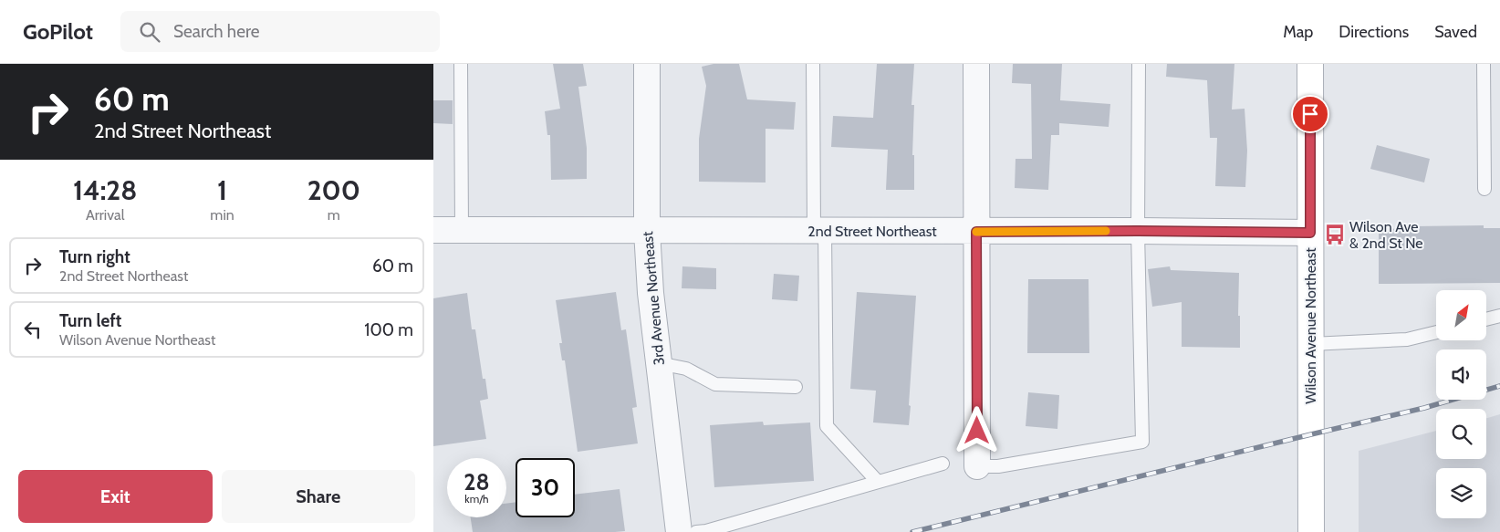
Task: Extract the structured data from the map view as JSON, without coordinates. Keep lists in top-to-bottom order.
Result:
{
  "streets": {
    "street": ["2nd Street Northeast", "3rd Avenue Northeast", "Wilson Avenue Northeast"]
  },
  "crossings": [
    ["2nd Street Northeast", "3rd Avenue Northeast"],
    ["2nd Street Northeast", "Wilson Avenue Northeast"]
  ],
  "places": {
    "bus stop": ["Wilson Ave & 2nd St Ne"]
  },
  "north": "top right",
  "page": {
    "header": "GoPilot",
    "search": "Search here",
    "nav": ["Map", "Directions", "Saved"],
    "turn": ["60 m", "2nd Street Northeast"],
    "eta": [
      "14:28",
      "Arrival",
      "1",
      "min",
      "200",
      "m"
    ],
    "list": [
      {
        "name": "Turn right",
        "note": "2nd Street Northeast",
        "value": "60 m"
      },
      {
        "name": "Turn left",
        "note": "Wilson Avenue Northeast",
        "value": "100 m"
      }
    ],
    "speed": "28 km/h",
    "limit": "30",
    "buttons": ["Exit", "Share"]
  }
}
